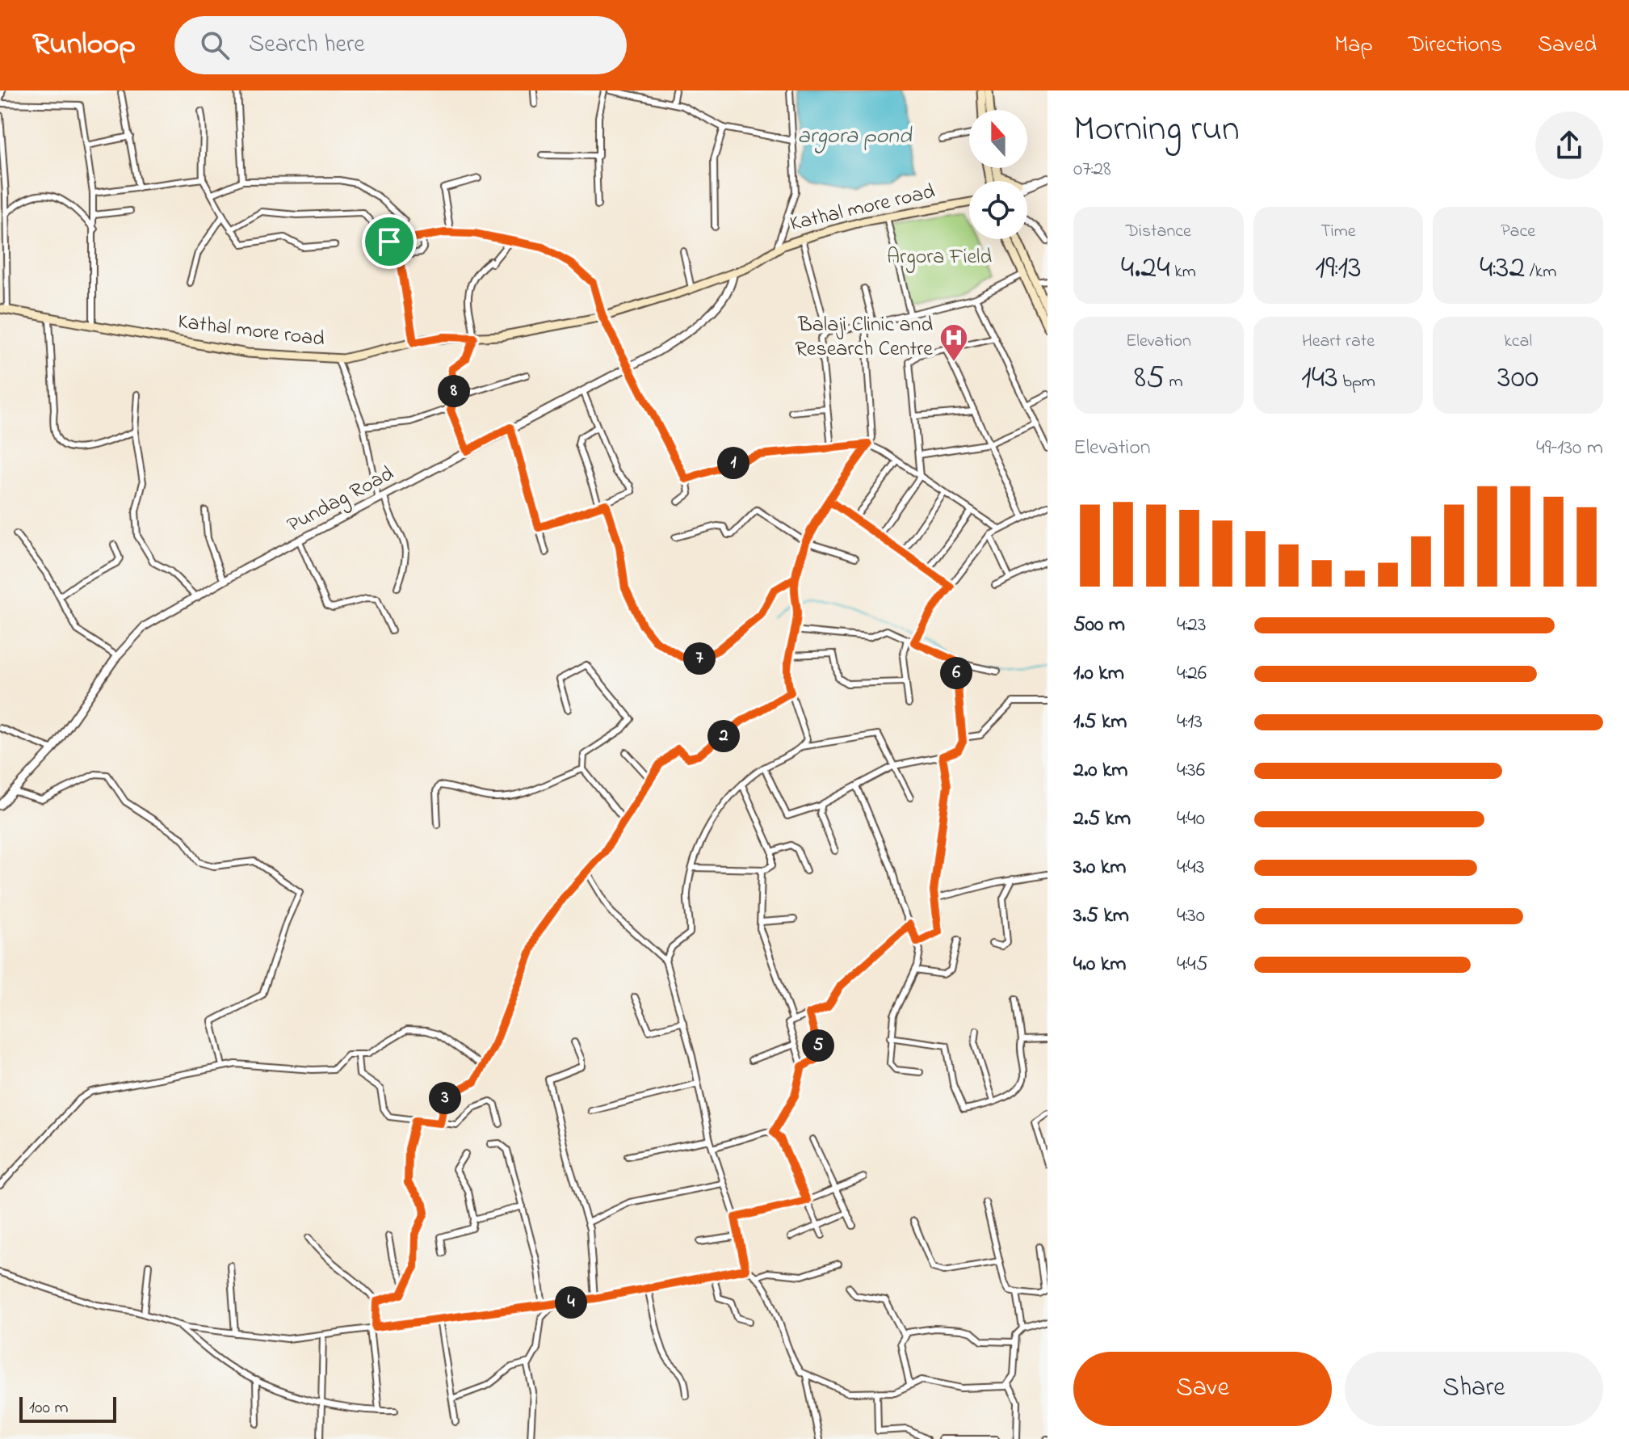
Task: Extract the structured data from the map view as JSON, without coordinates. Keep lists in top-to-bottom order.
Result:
{
  "streets": {
    "main road": ["Kathal more road"],
    "street": ["Pundag Road"]
  },
  "crossings": [
    ["Kathal more road", "Pundag Road"]
  ],
  "water": ["argora pond"],
  "parks": ["Argora Field"],
  "places": {
    "hospital": ["Balaji Clinic and Research Centre"]
  },
  "scale_bar": "100 m",
  "north": "top",
  "page": {
    "header": "Runloop",
    "search": "Search here",
    "nav": ["Map", "Directions", "Saved"],
    "heading": ["Morning run", "07:28"],
    "stats": [
      ["Distance", "4.24 km"],
      ["Time", "19:13"],
      ["Pace", "4:32 /km"],
      ["Elevation", "85 m"],
      ["Heart rate", "143 bpm"],
      ["kcal", "300"]
    ],
    "pins": [
      "8",
      "1",
      "7",
      "6",
      "2",
      "5",
      "3",
      "4"
    ],
    "chart": ["Elevation", "49–130 m"],
    "list": [
      {
        "name": "500 m",
        "note": "4:23"
      },
      {
        "name": "1.0 km",
        "note": "4:26"
      },
      {
        "name": "1.5 km",
        "note": "4:13"
      },
      {
        "name": "2.0 km",
        "note": "4:36"
      },
      {
        "name": "2.5 km",
        "note": "4:40"
      },
      {
        "name": "3.0 km",
        "note": "4:43"
      },
      {
        "name": "3.5 km",
        "note": "4:30"
      },
      {
        "name": "4.0 km",
        "note": "4:45"
      }
    ],
    "buttons": ["Save", "Share"],
    "scale": "100 m"
  }
}
